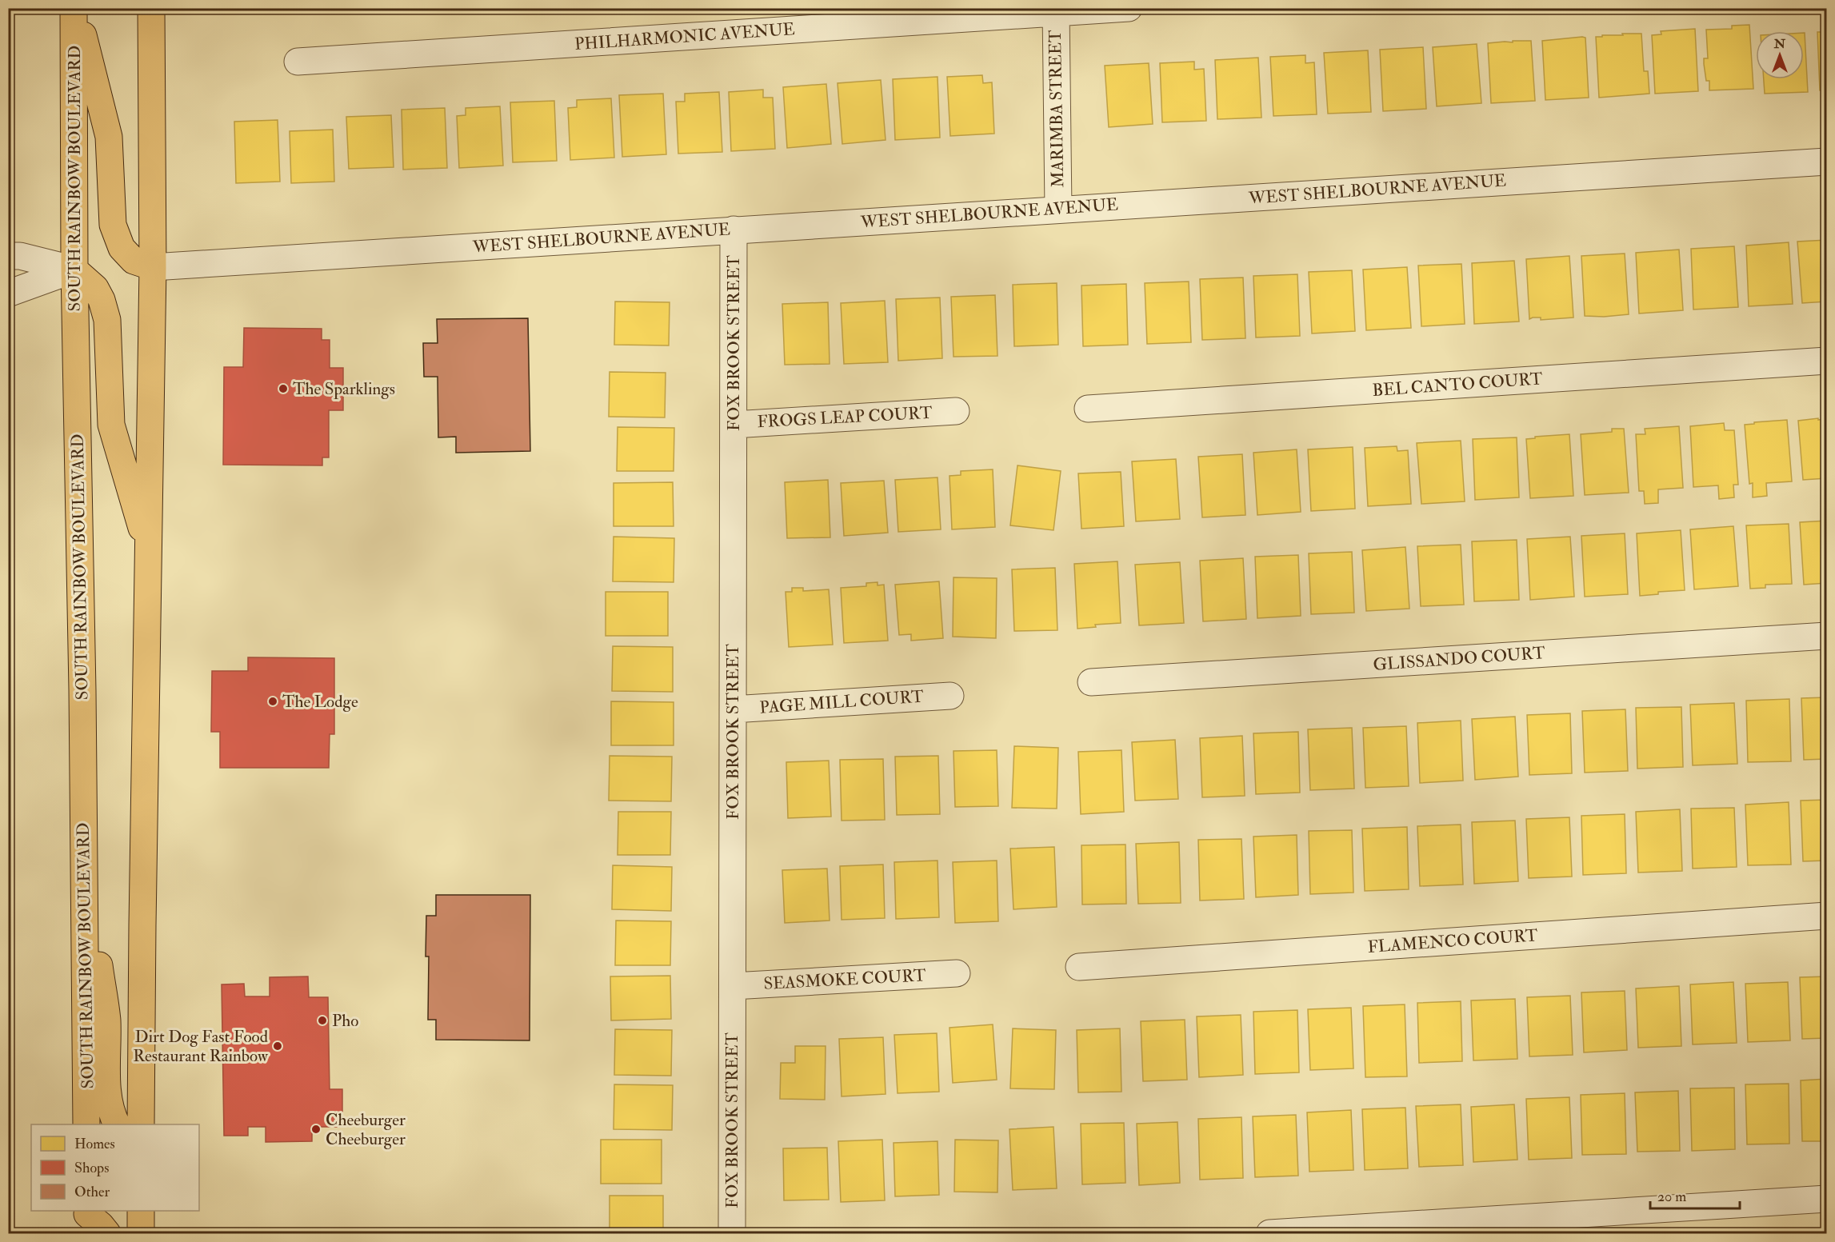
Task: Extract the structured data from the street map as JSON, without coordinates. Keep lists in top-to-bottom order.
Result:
{
  "streets": {
    "main road": ["SOUTH RAINBOW BOULEVARD"],
    "street": [
      "PHILHARMONIC AVENUE",
      "MARIMBA STREET",
      "WEST SHELBOURNE AVENUE",
      "FOX BROOK STREET",
      "BEL CANTO COURT",
      "FROGS LEAP COURT",
      "GLISSANDO COURT",
      "PAGE MILL COURT",
      "FLAMENCO COURT",
      "SEASMOKE COURT"
    ]
  },
  "crossings": [
    ["PHILHARMONIC AVENUE", "MARIMBA STREET"],
    ["MARIMBA STREET", "WEST SHELBOURNE AVENUE"],
    ["WEST SHELBOURNE AVENUE", "FOX BROOK STREET"],
    ["FOX BROOK STREET", "FROGS LEAP COURT"],
    ["FOX BROOK STREET", "PAGE MILL COURT"],
    ["FOX BROOK STREET", "SEASMOKE COURT"]
  ],
  "places": [
    "The Sparklings",
    "The Lodge",
    "Pho",
    "Dirt Dog Fast Food Restaurant Rainbow",
    "Cheeburger Cheeburger"
  ],
  "legend": ["Homes", "Shops", "Other"],
  "scale_bar": "20 m",
  "north": "top"
}
